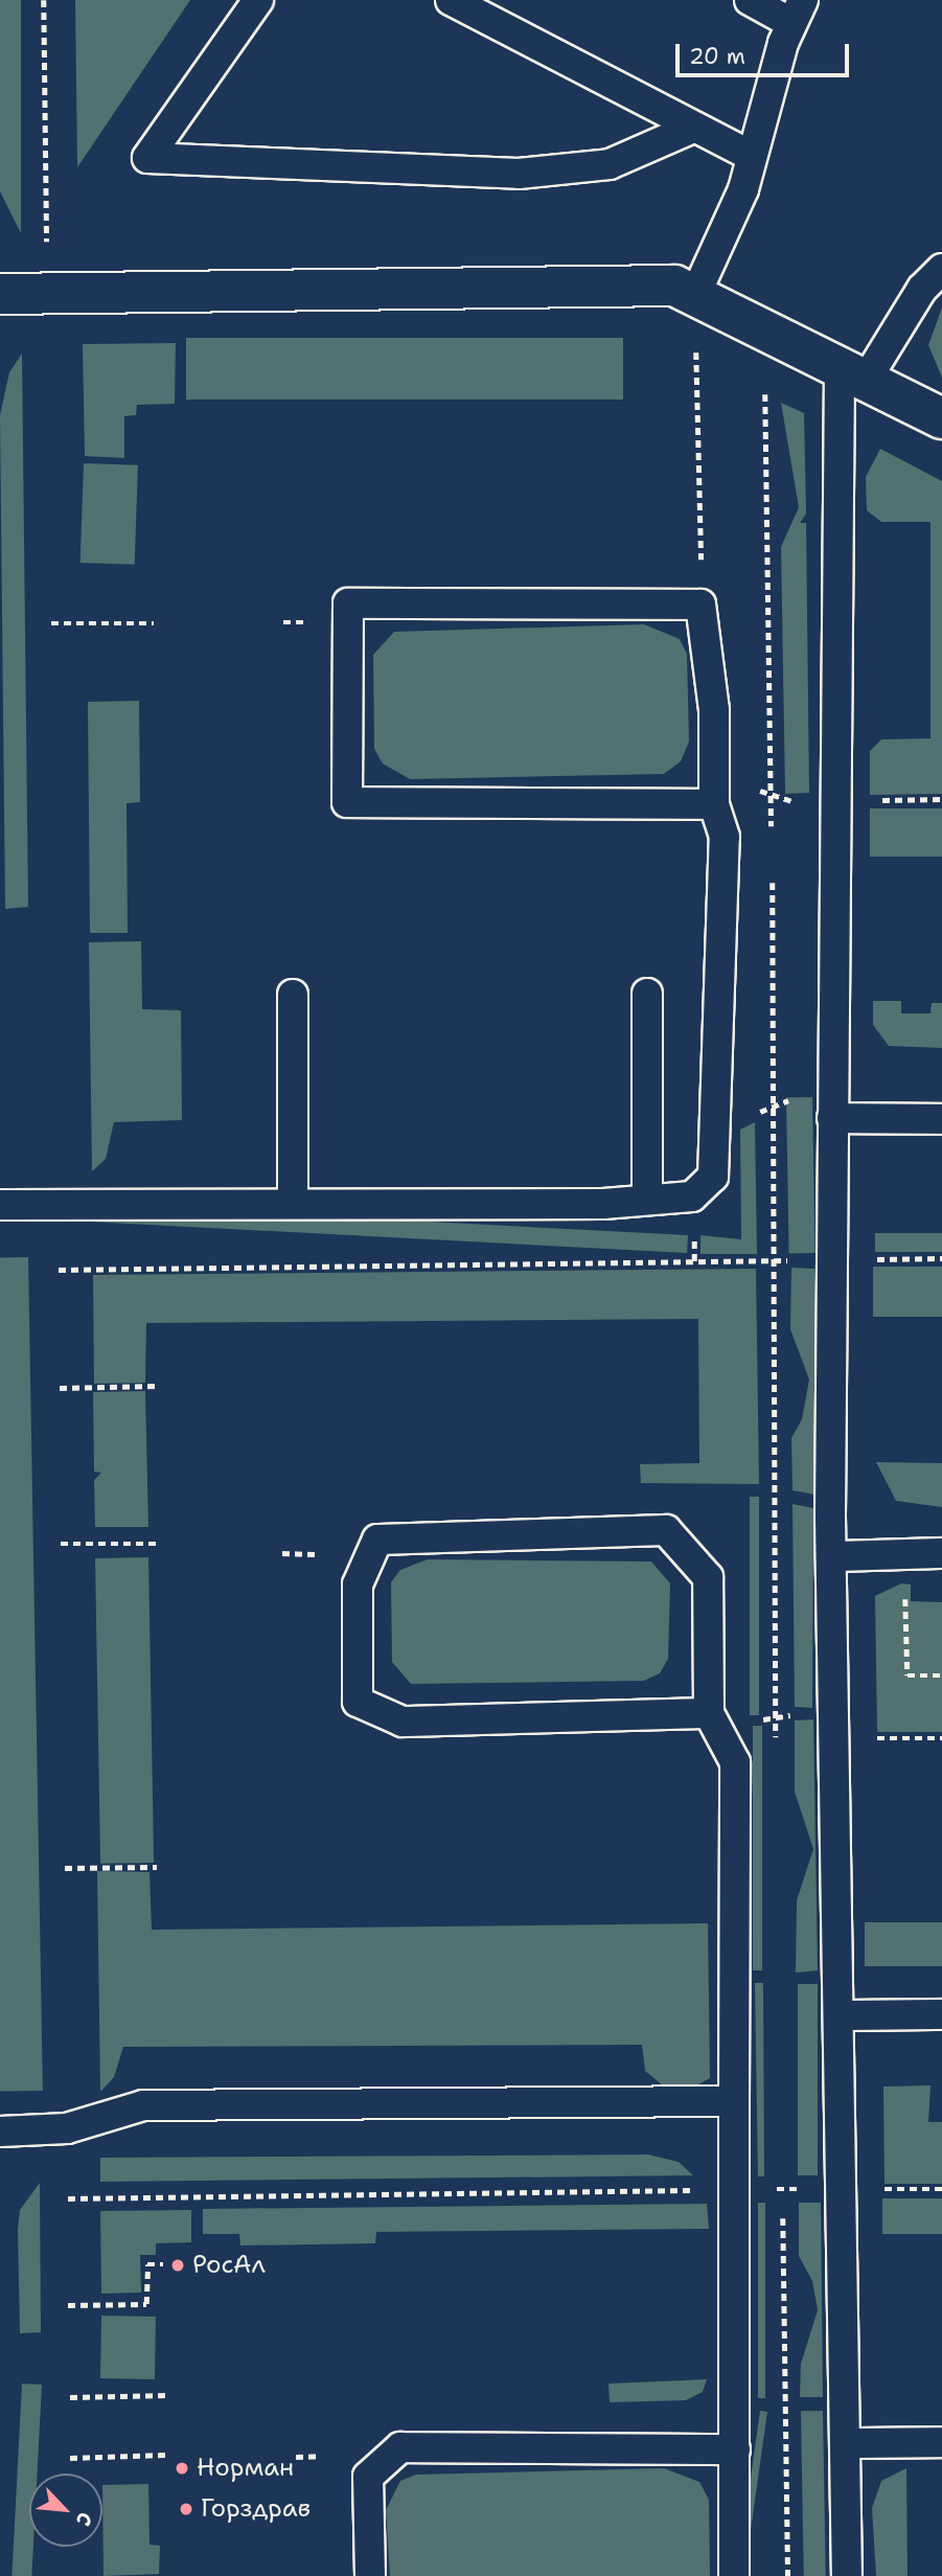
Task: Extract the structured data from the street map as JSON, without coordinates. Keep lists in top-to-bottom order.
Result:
{
  "places": ["РосАл", "Норман", "Горздрав"],
  "scale_bar": "20 m",
  "north": "bottom right"
}
